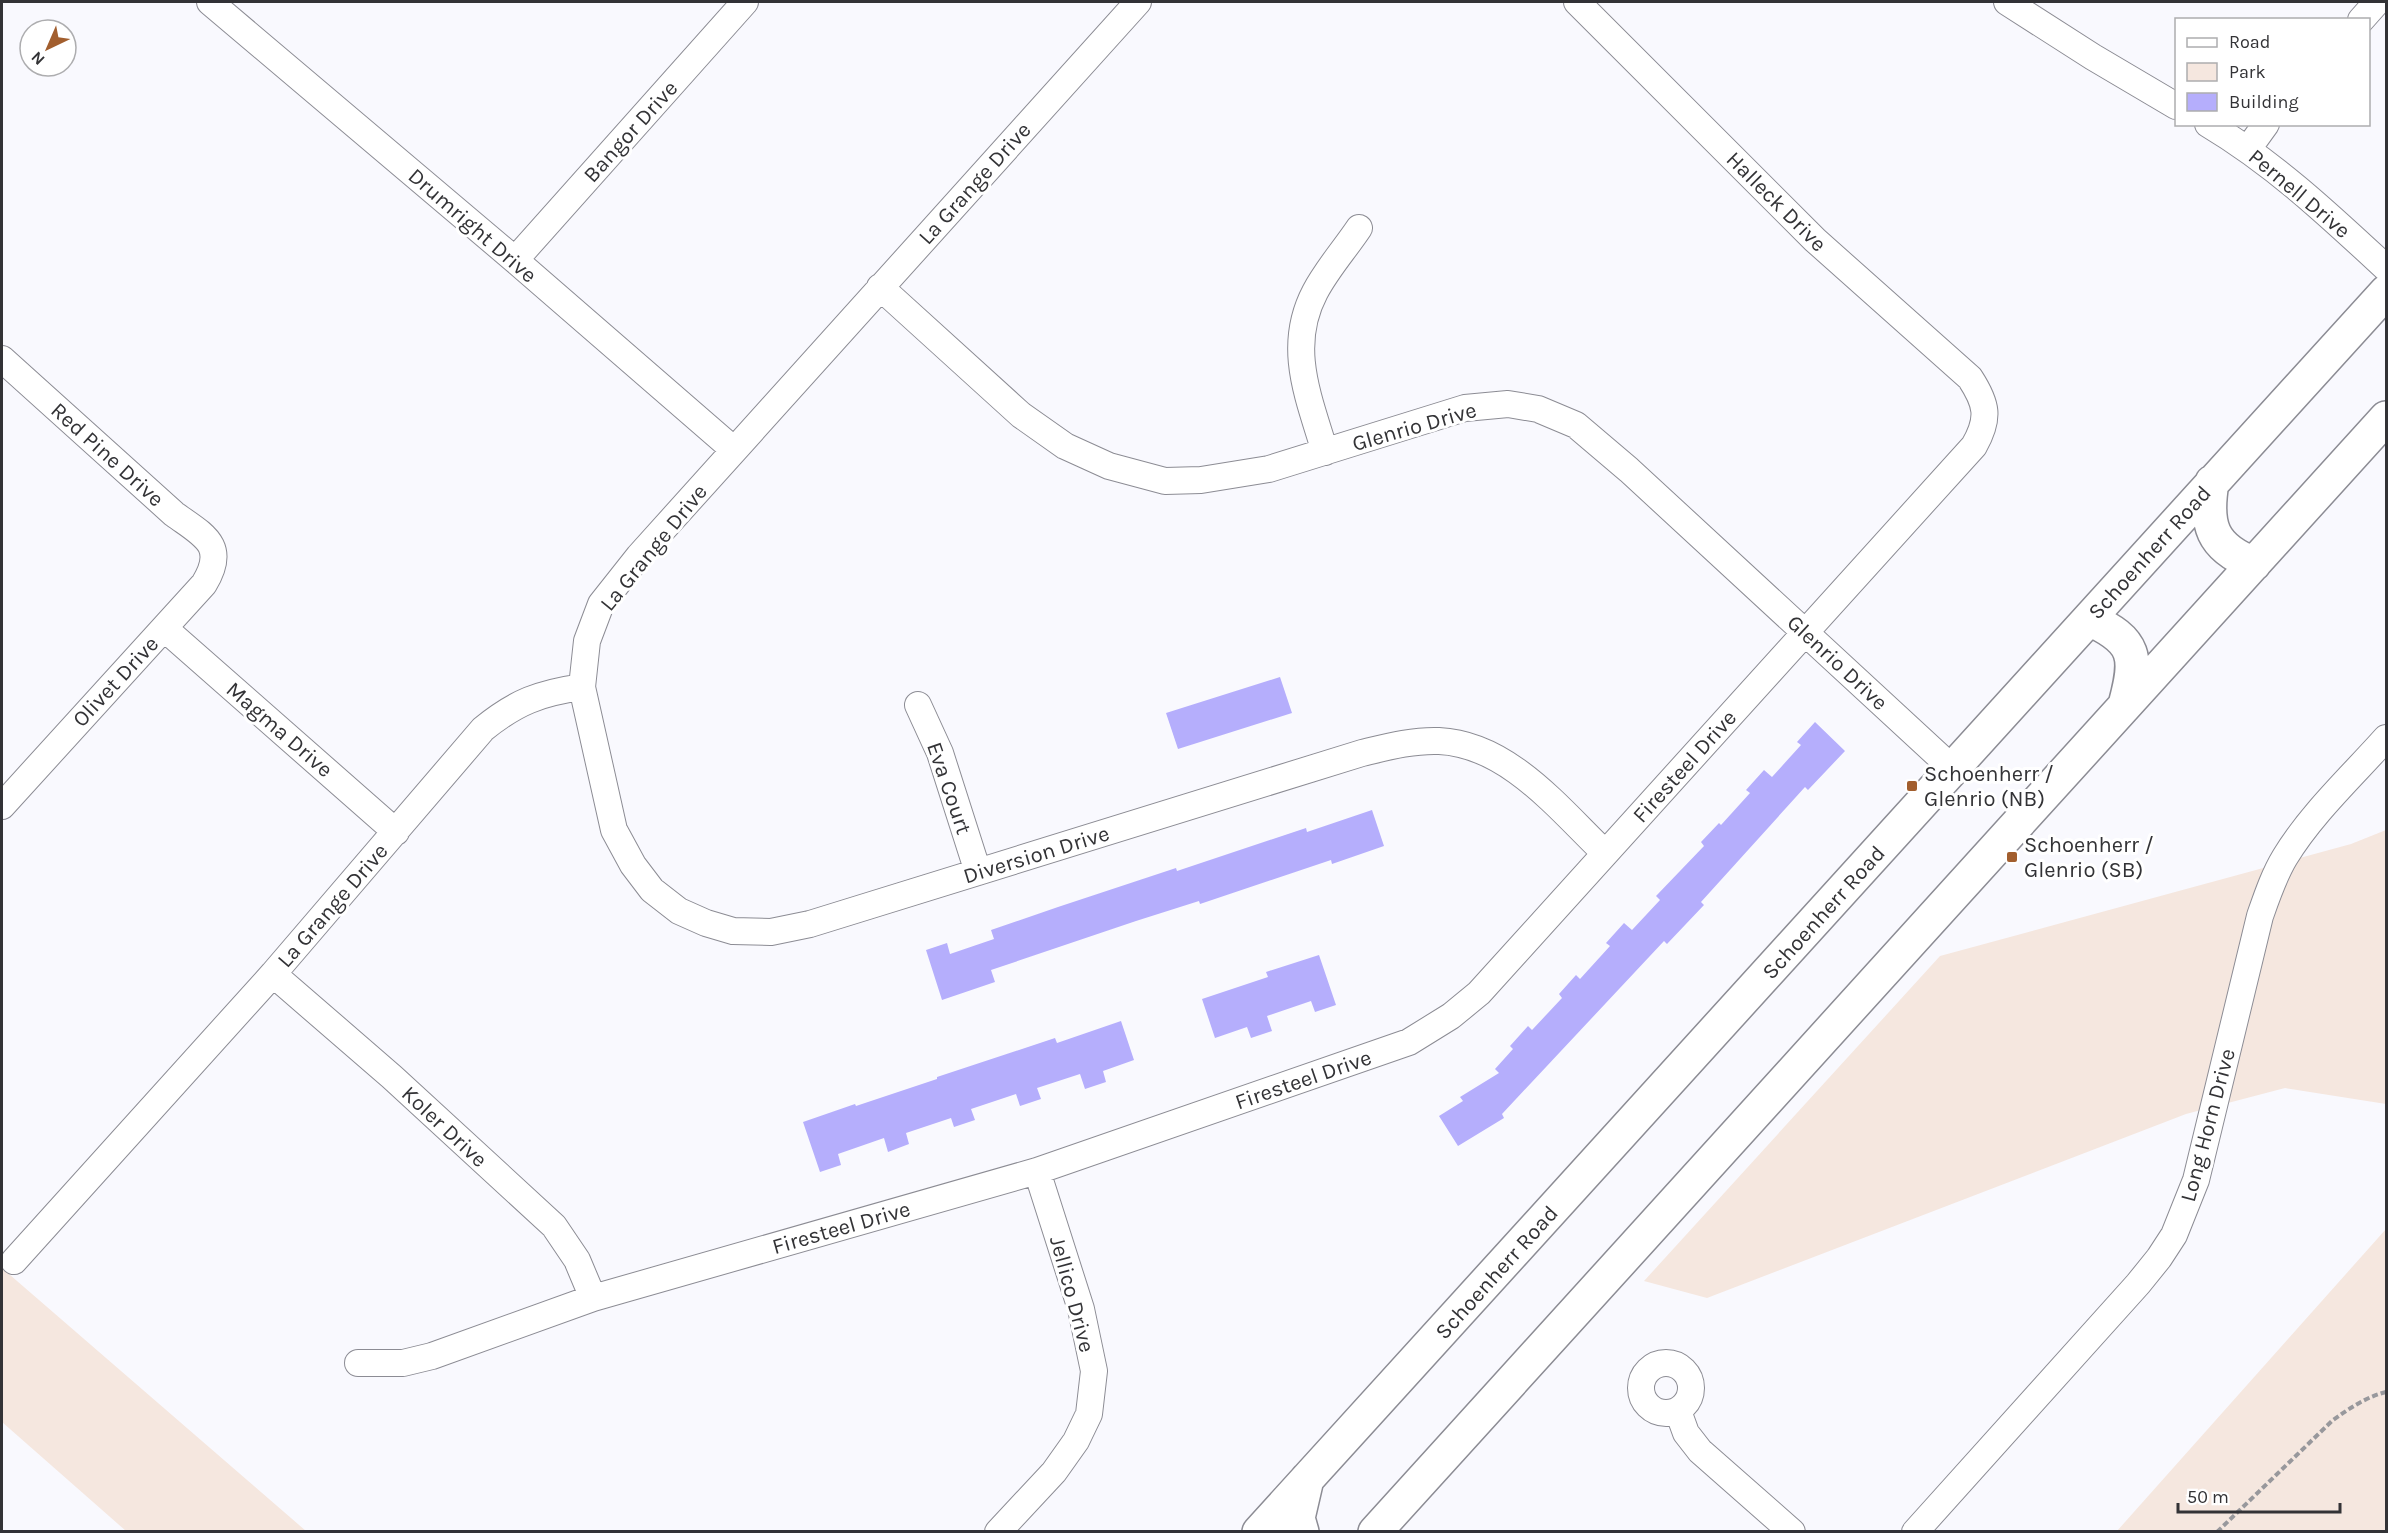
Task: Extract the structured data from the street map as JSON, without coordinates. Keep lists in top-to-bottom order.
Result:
{
  "streets": {
    "main road": ["Schoenherr Road"],
    "street": [
      "Bangor Drive",
      "La Grange Drive",
      "Pernell Drive",
      "Halleck Drive",
      "Drumright Drive",
      "Glenrio Drive",
      "Red Pine Drive",
      "Olivet Drive",
      "Magma Drive",
      "Firesteel Drive",
      "Eva Court",
      "Diversion Drive",
      "Long Horn Drive",
      "Koler Drive",
      "Jellico Drive"
    ]
  },
  "crossings": [
    ["Bangor Drive", "Drumright Drive"],
    ["La Grange Drive", "Drumright Drive"],
    ["La Grange Drive", "Glenrio Drive"],
    ["La Grange Drive", "Magma Drive"],
    ["La Grange Drive", "Diversion Drive"],
    ["La Grange Drive", "Koler Drive"],
    ["Halleck Drive", "Firesteel Drive"],
    ["Glenrio Drive", "Schoenherr Road"],
    ["Glenrio Drive", "Firesteel Drive"],
    ["Red Pine Drive", "Olivet Drive"],
    ["Olivet Drive", "Magma Drive"],
    ["Firesteel Drive", "Diversion Drive"],
    ["Firesteel Drive", "Koler Drive"],
    ["Firesteel Drive", "Jellico Drive"],
    ["Eva Court", "Diversion Drive"]
  ],
  "places": {
    "transit": ["Schoenherr / Glenrio (NB)", "Schoenherr / Glenrio (SB)"]
  },
  "legend": ["Road", "Park", "Building"],
  "scale_bar": "50 m",
  "north": "bottom left"
}
